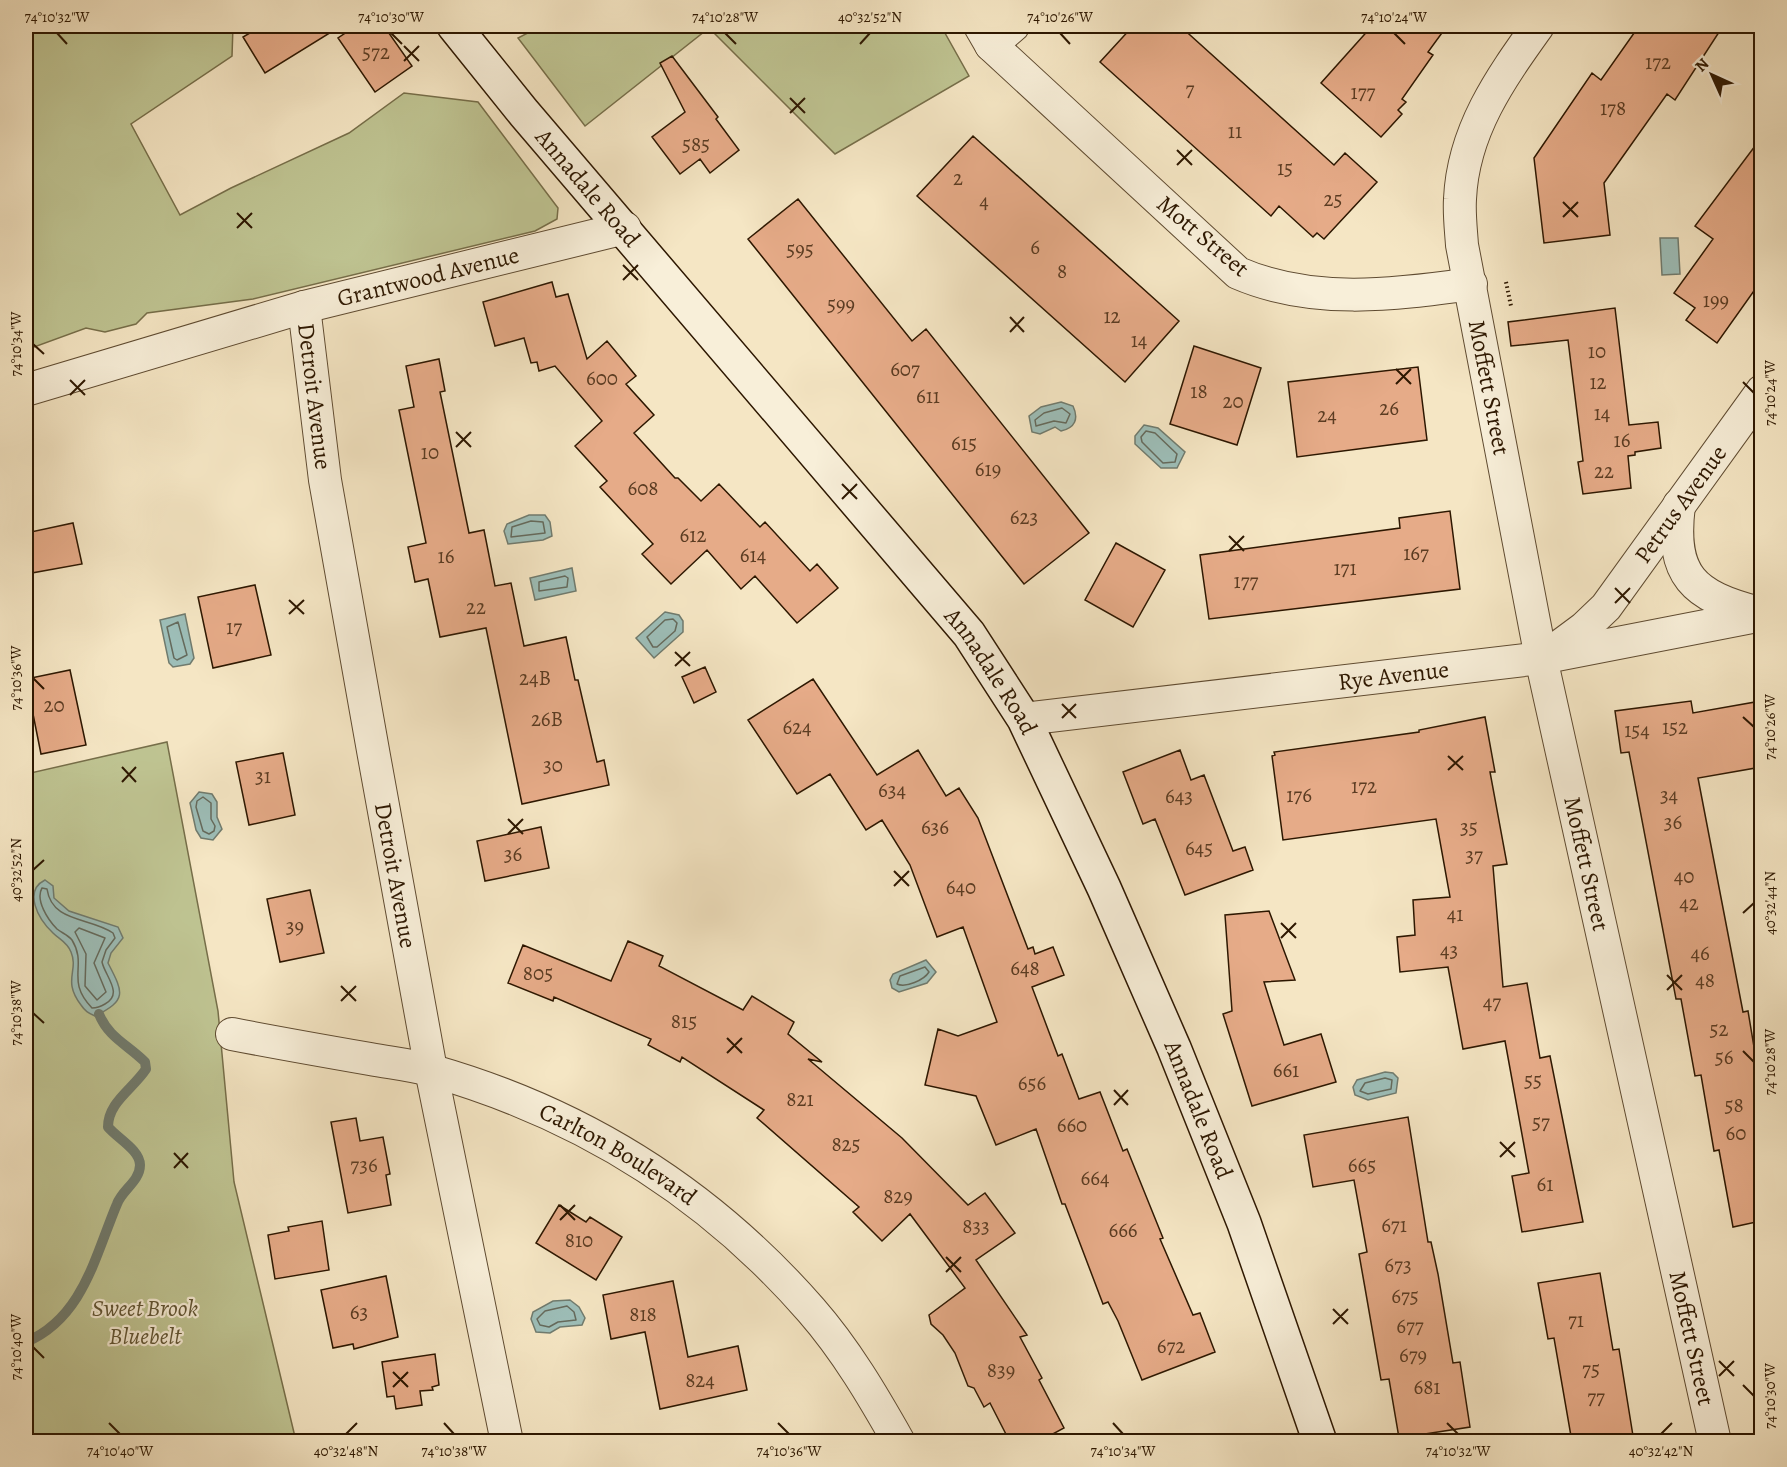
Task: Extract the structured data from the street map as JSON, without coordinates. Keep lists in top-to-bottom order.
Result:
{
  "streets": {
    "street": [
      "Annadale Road",
      "Mott Street",
      "Grantwood Avenue",
      "Moffett Street",
      "Detroit Avenue",
      "Petrus Avenue",
      "Rye Avenue",
      "Carlton Boulevard"
    ]
  },
  "crossings": [
    ["Annadale Road", "Grantwood Avenue"],
    ["Annadale Road", "Rye Avenue"],
    ["Mott Street", "Moffett Street"],
    ["Grantwood Avenue", "Detroit Avenue"],
    ["Moffett Street", "Petrus Avenue"],
    ["Moffett Street", "Rye Avenue"],
    ["Detroit Avenue", "Carlton Boulevard"],
    ["Petrus Avenue", "Rye Avenue"]
  ],
  "parks": ["Sweet Brook Bluebelt"],
  "house_numbers": [
    "572",
    "172",
    "7",
    "177",
    "178",
    "11",
    "585",
    "15",
    "2",
    "25",
    "4",
    "6",
    "595",
    "8",
    "199",
    "599",
    "12",
    "14",
    "10",
    "607",
    "600",
    "12",
    "18",
    "611",
    "20",
    "26",
    "14",
    "24",
    "16",
    "615",
    "10",
    "619",
    "22",
    "608",
    "623",
    "612",
    "167",
    "614",
    "16",
    "171",
    "177",
    "22",
    "17",
    "24B",
    "20",
    "26B",
    "624",
    "152",
    "154",
    "30",
    "31",
    "172",
    "634",
    "176",
    "34",
    "643",
    "36",
    "636",
    "35",
    "645",
    "36",
    "37",
    "40",
    "640",
    "42",
    "41",
    "39",
    "43",
    "46",
    "648",
    "805",
    "48",
    "47",
    "815",
    "52",
    "56",
    "661",
    "55",
    "656",
    "821",
    "58",
    "57",
    "660",
    "60",
    "825",
    "736",
    "665",
    "664",
    "61",
    "829",
    "671",
    "833",
    "666",
    "810",
    "673",
    "675",
    "63",
    "818",
    "71",
    "677",
    "672",
    "679",
    "75",
    "839",
    "824",
    "681",
    "77"
  ],
  "north": "top left",
  "coordinates": [
    "74°10'32\"W",
    "74°10'30\"W",
    "74°10'28\"W",
    "40°32'52\"N",
    "74°10'26\"W",
    "74°10'24\"W",
    "74°10'34\"W",
    "74°10'36\"W",
    "40°32'44\"N",
    "74°10'38\"W",
    "74°10'40\"W",
    "40°32'48\"N",
    "40°32'42\"N"
  ]
}
